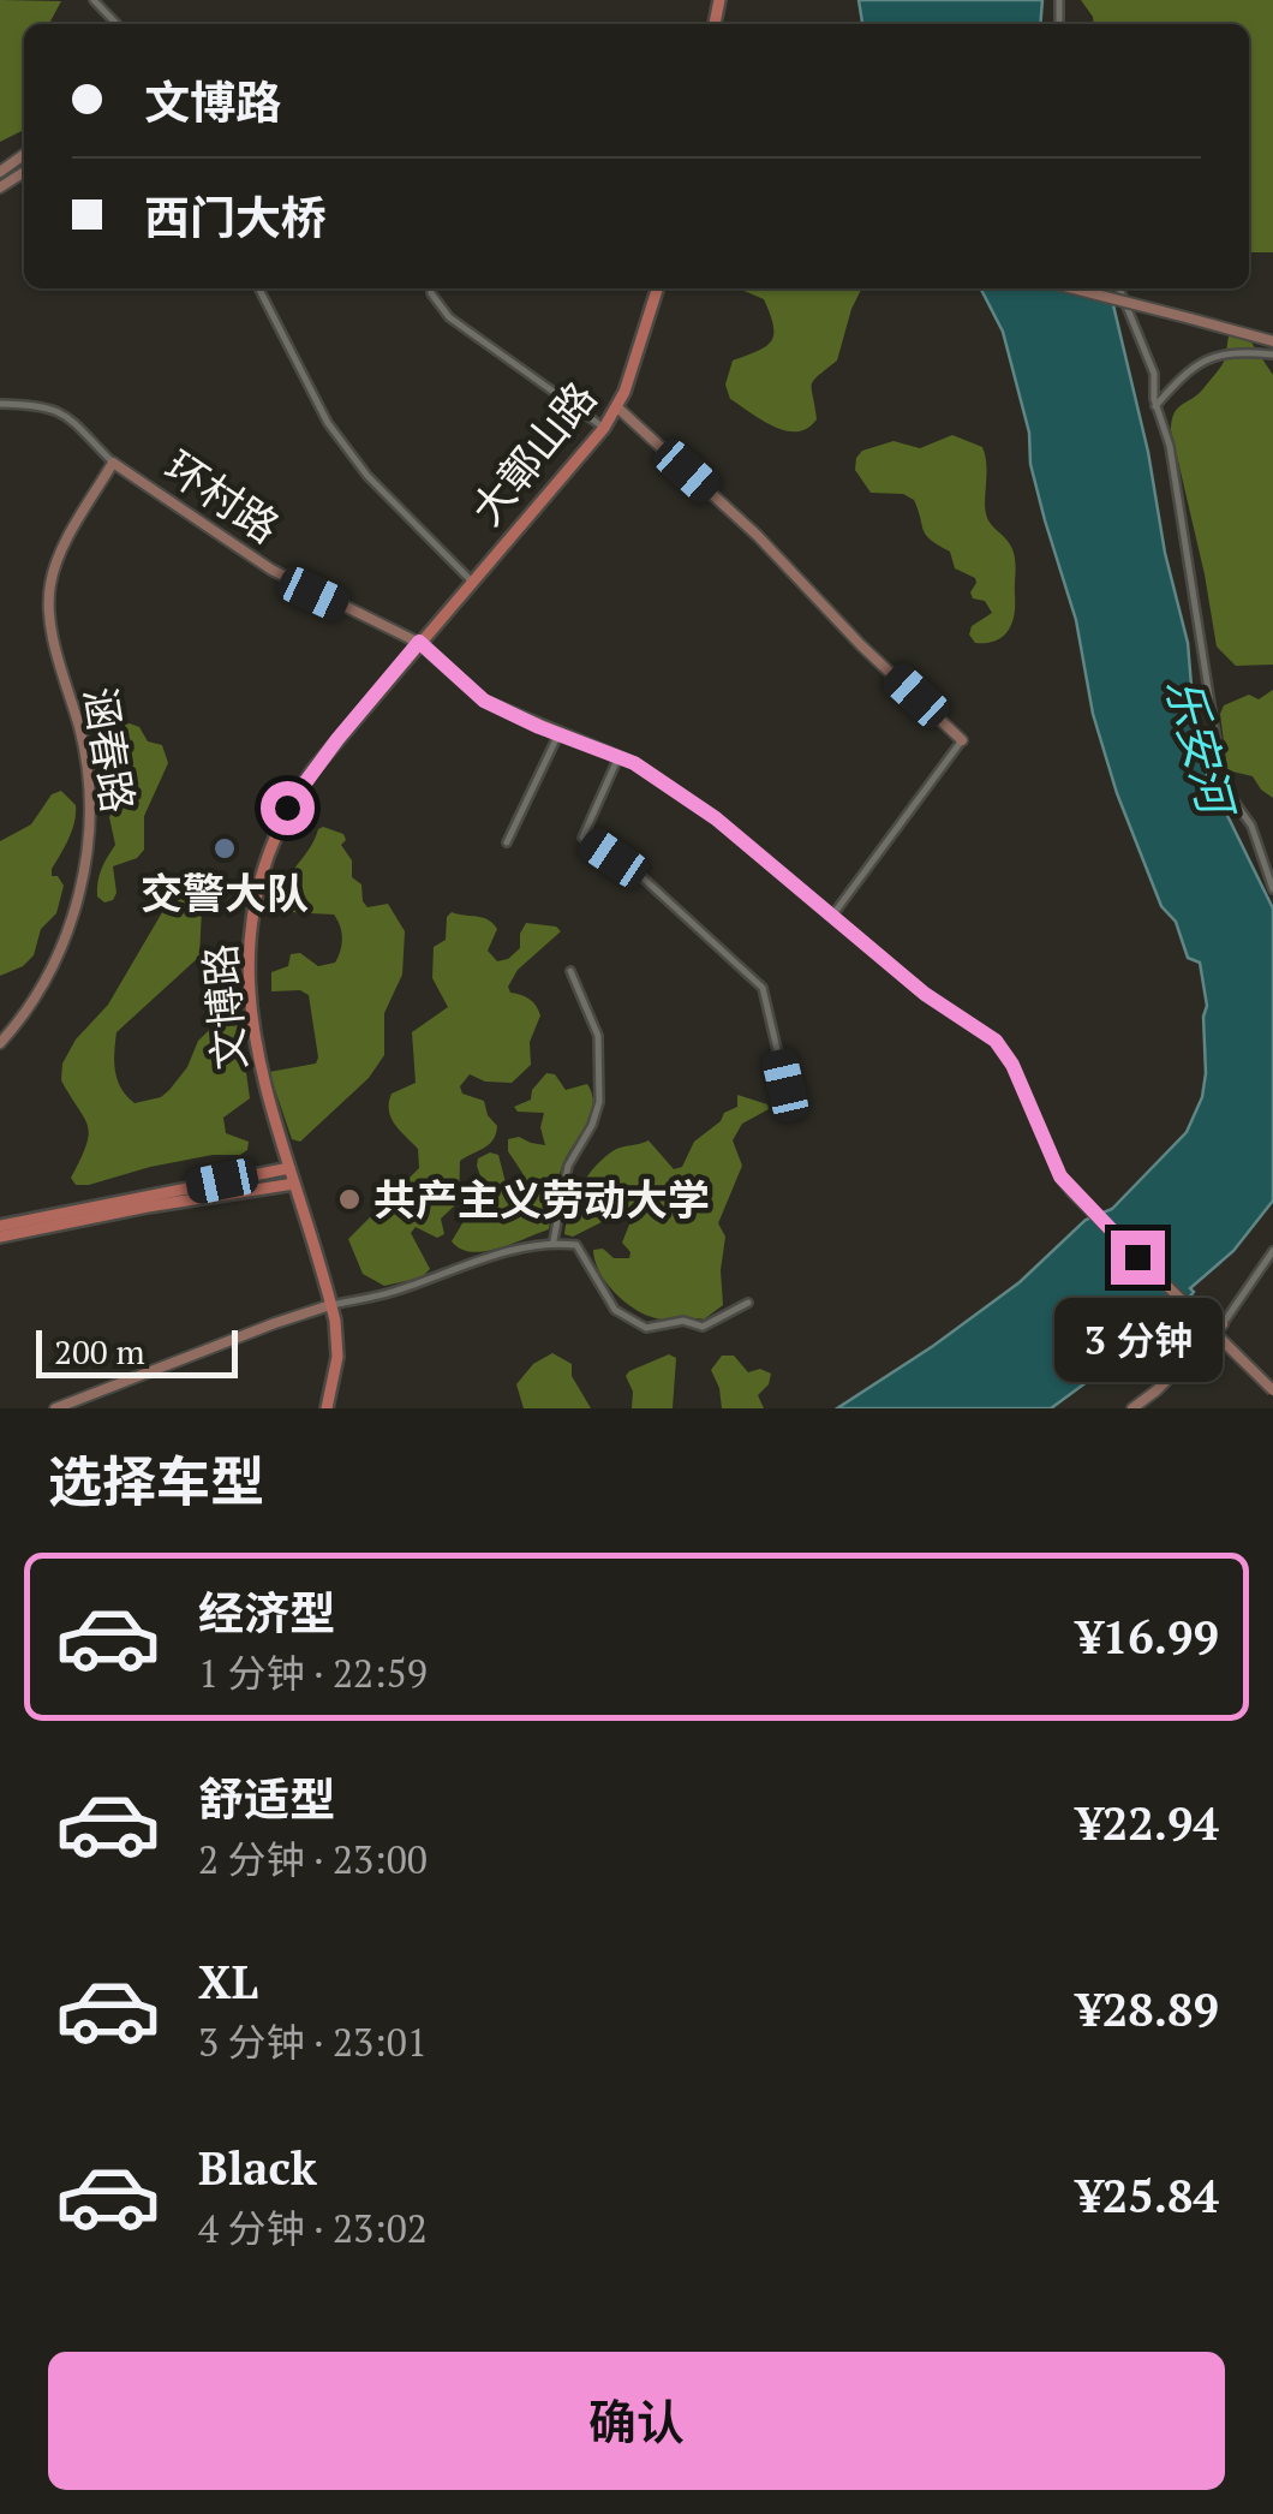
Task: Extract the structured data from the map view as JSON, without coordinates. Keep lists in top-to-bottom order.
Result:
{
  "streets": {
    "main road": ["大鄣山路", "文博路"],
    "street": ["环村路", "涵春路"]
  },
  "crossings": [
    ["大鄣山路", "环村路"],
    ["大鄣山路", "文博路"],
    ["环村路", "涵春路"],
    ["环村路", "文博路"]
  ],
  "water": ["乐安河"],
  "places": ["交警大队", "共产主义劳动大学"],
  "scale_bar": "200 m",
  "page": {
    "banner": ["文博路", "西门大桥"],
    "bubble": "3 分钟",
    "scale": "200 m",
    "heading": "选择车型",
    "list": [
      {
        "name": "经济型",
        "note": "1 分钟 · 22:59",
        "value": "¥16.99"
      },
      {
        "name": "舒适型",
        "note": "2 分钟 · 23:00",
        "value": "¥22.94"
      },
      {
        "name": "XL",
        "note": "3 分钟 · 23:01",
        "value": "¥28.89"
      },
      {
        "name": "Black",
        "note": "4 分钟 · 23:02",
        "value": "¥25.84"
      }
    ],
    "buttons": "确认"
  }
}
